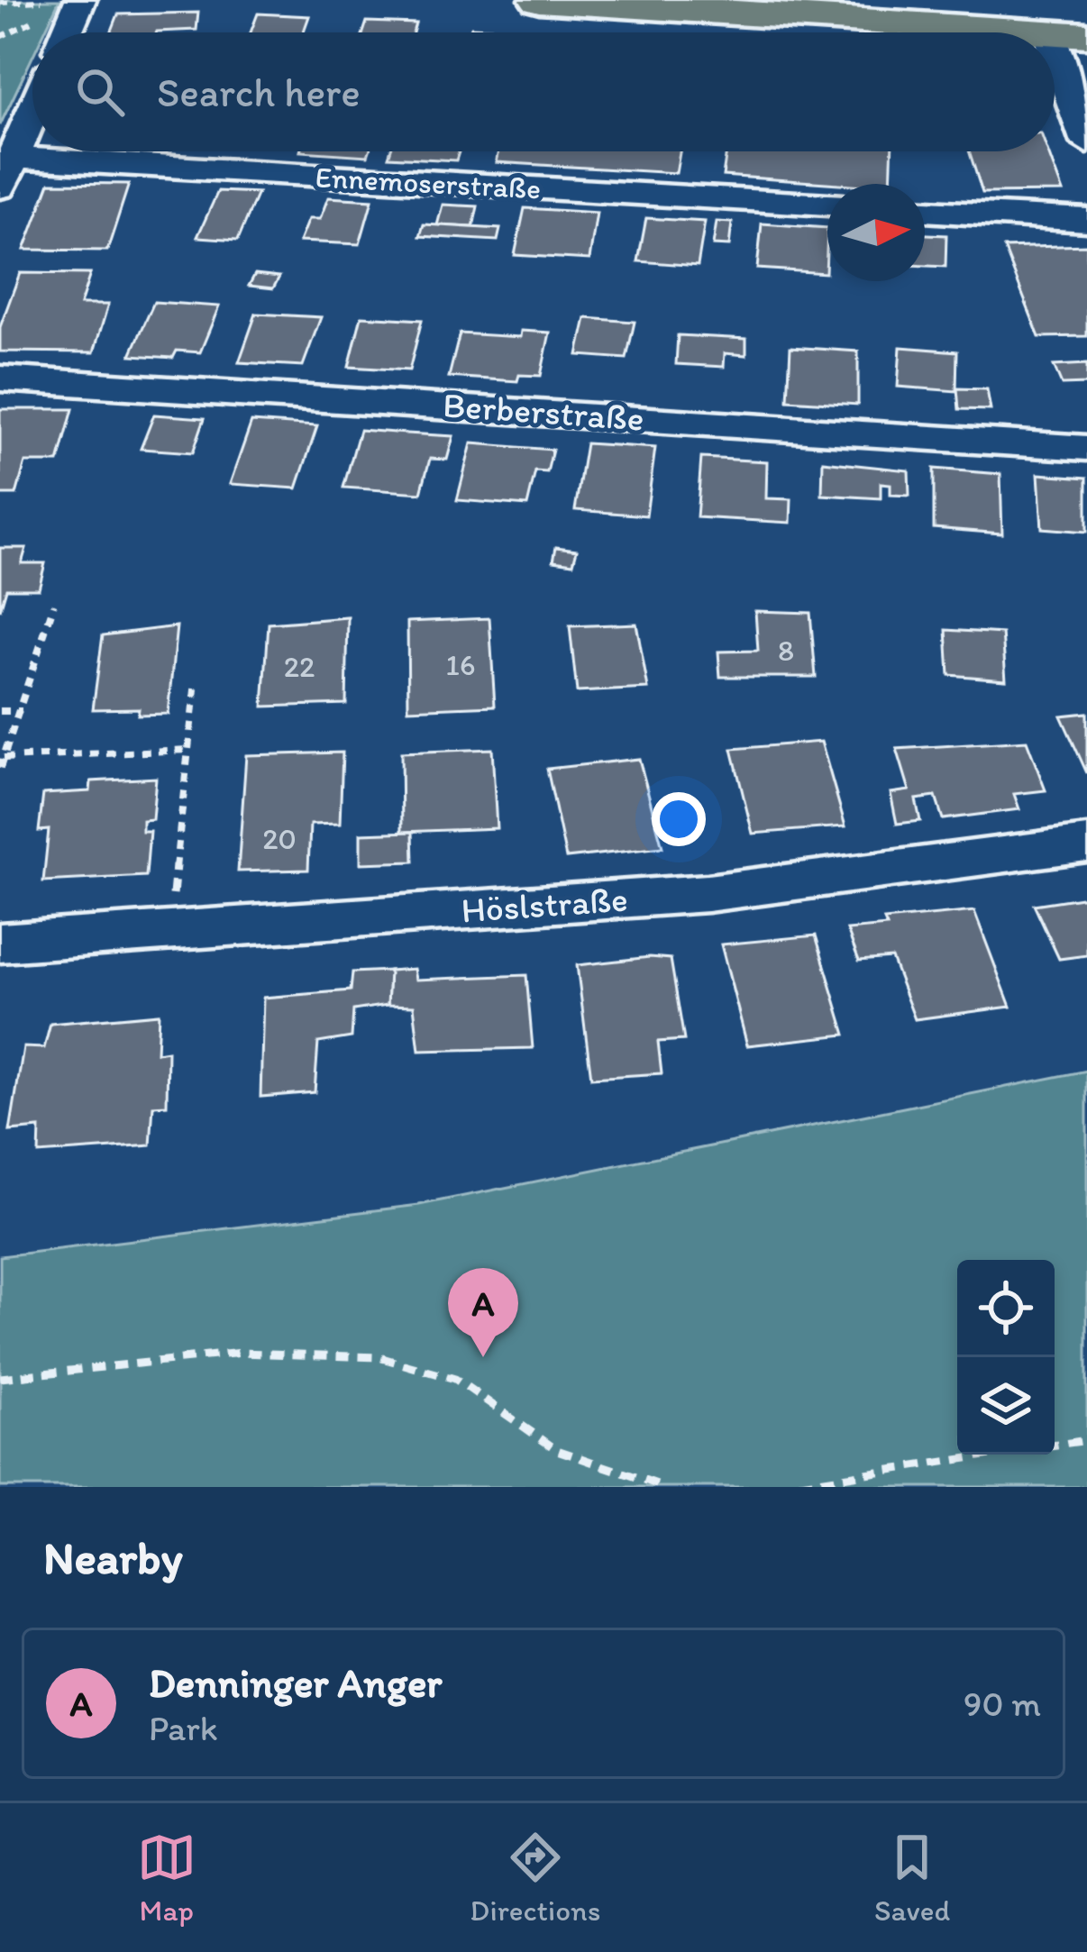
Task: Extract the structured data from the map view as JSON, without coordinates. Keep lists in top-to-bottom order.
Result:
{
  "streets": {
    "street": ["Ennemoserstraße", "Berberstraße", "Höslstraße"]
  },
  "house_numbers": [
    "8",
    "16",
    "22",
    "20"
  ],
  "north": "right",
  "page": {
    "search": "Search here",
    "pins": "A",
    "heading": "Nearby",
    "list": [
      {
        "mark": "A",
        "name": "Denninger Anger",
        "note": "Park",
        "value": "90 m"
      }
    ],
    "nav": ["Map", "Directions", "Saved"]
  }
}
